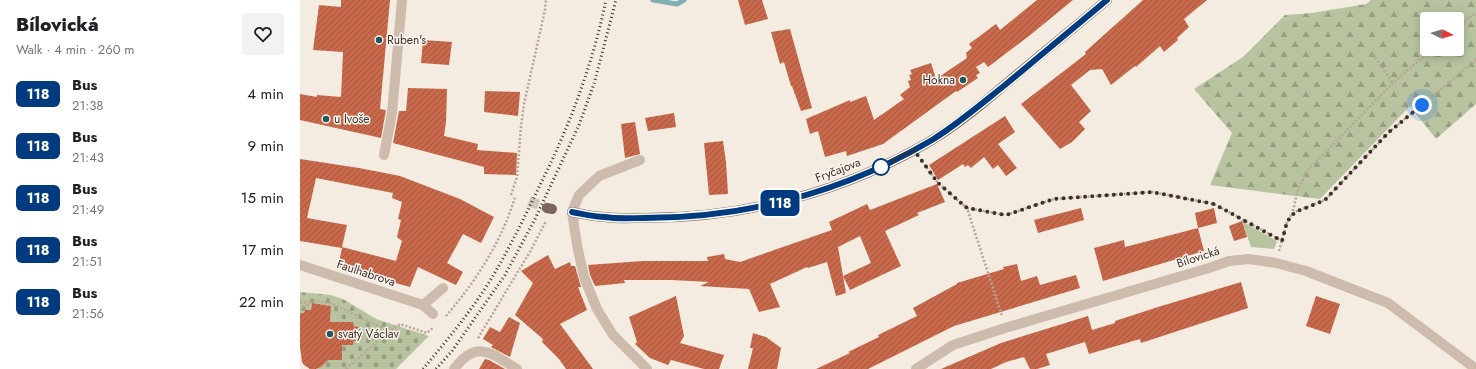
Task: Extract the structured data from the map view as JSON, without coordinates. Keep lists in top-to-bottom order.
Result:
{
  "streets": {
    "main road": ["Fryčajova"],
    "street": ["Bílovická", "Faulhabrova"]
  },
  "places": [
    "Ruben's",
    "Hokna",
    "u Ivoše",
    "svatý Václav"
  ],
  "lines": ["bus line 118"],
  "north": "right",
  "page": {
    "heading": ["Bílovická", "Walk · 4 min · 260 m"],
    "on_map": "118",
    "list": [
      {
        "mark": "118",
        "name": "Bus",
        "note": "21:38",
        "value": "4 min"
      },
      {
        "mark": "118",
        "name": "Bus",
        "note": "21:43",
        "value": "9 min"
      },
      {
        "mark": "118",
        "name": "Bus",
        "note": "21:49",
        "value": "15 min"
      },
      {
        "mark": "118",
        "name": "Bus",
        "note": "21:51",
        "value": "17 min"
      },
      {
        "mark": "118",
        "name": "Bus",
        "note": "21:56",
        "value": "22 min"
      }
    ]
  }
}
